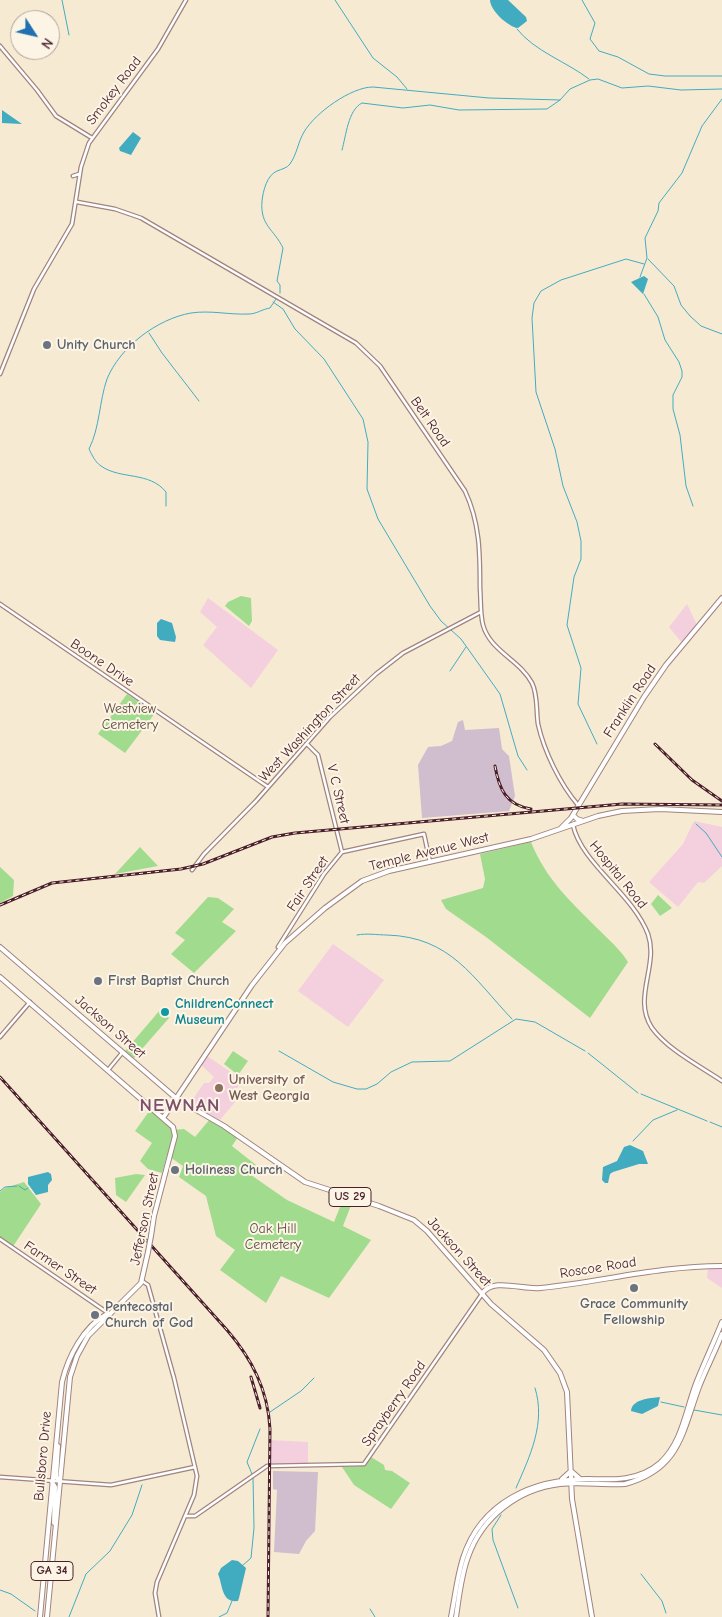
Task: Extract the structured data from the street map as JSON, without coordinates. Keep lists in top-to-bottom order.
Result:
{
  "streets": {
    "main road": [
      "Franklin Road",
      "Temple Avenue West",
      "Jackson Street",
      "US 29",
      "Jefferson Street",
      "Roscoe Road",
      "Bullsboro Drive",
      "GA 34"
    ],
    "street": [
      "Smokey Road",
      "Belt Road",
      "Boone Drive",
      "West Washington Street",
      "V C Street",
      "Hospital Road",
      "Fair Street",
      "Farmer Street",
      "Sprayberry Road"
    ]
  },
  "crossings": [
    ["Smokey Road", "Belt Road"],
    ["Belt Road", "Franklin Road"],
    ["Belt Road", "West Washington Street"],
    ["Boone Drive", "West Washington Street"],
    ["Franklin Road", "Temple Avenue West"],
    ["Franklin Road", "Hospital Road"],
    ["West Washington Street", "V C Street"],
    ["V C Street", "Fair Street"],
    ["Temple Avenue West", "Hospital Road"],
    ["Temple Avenue West", "Fair Street"],
    ["Temple Avenue West", "Jackson Street"],
    ["Temple Avenue West", "Jefferson Street"],
    ["Jackson Street", "Roscoe Road"],
    ["Jackson Street", "Sprayberry Road"],
    ["Jefferson Street", "Sprayberry Road"],
    ["Jefferson Street", "Bullsboro Drive"],
    ["Farmer Street", "Bullsboro Drive"],
    ["Roscoe Road", "Sprayberry Road"]
  ],
  "districts": ["NEWNAN"],
  "parks": ["Westview Cemetery", "Oak Hill Cemetery"],
  "places": [
    "Unity Church",
    "First Baptist Church",
    "ChildrenConnect Museum",
    "University of West Georgia",
    "Holiness Church",
    "Grace Community Fellowship",
    "Pentecostal Church of God"
  ],
  "north": "bottom right"
}
